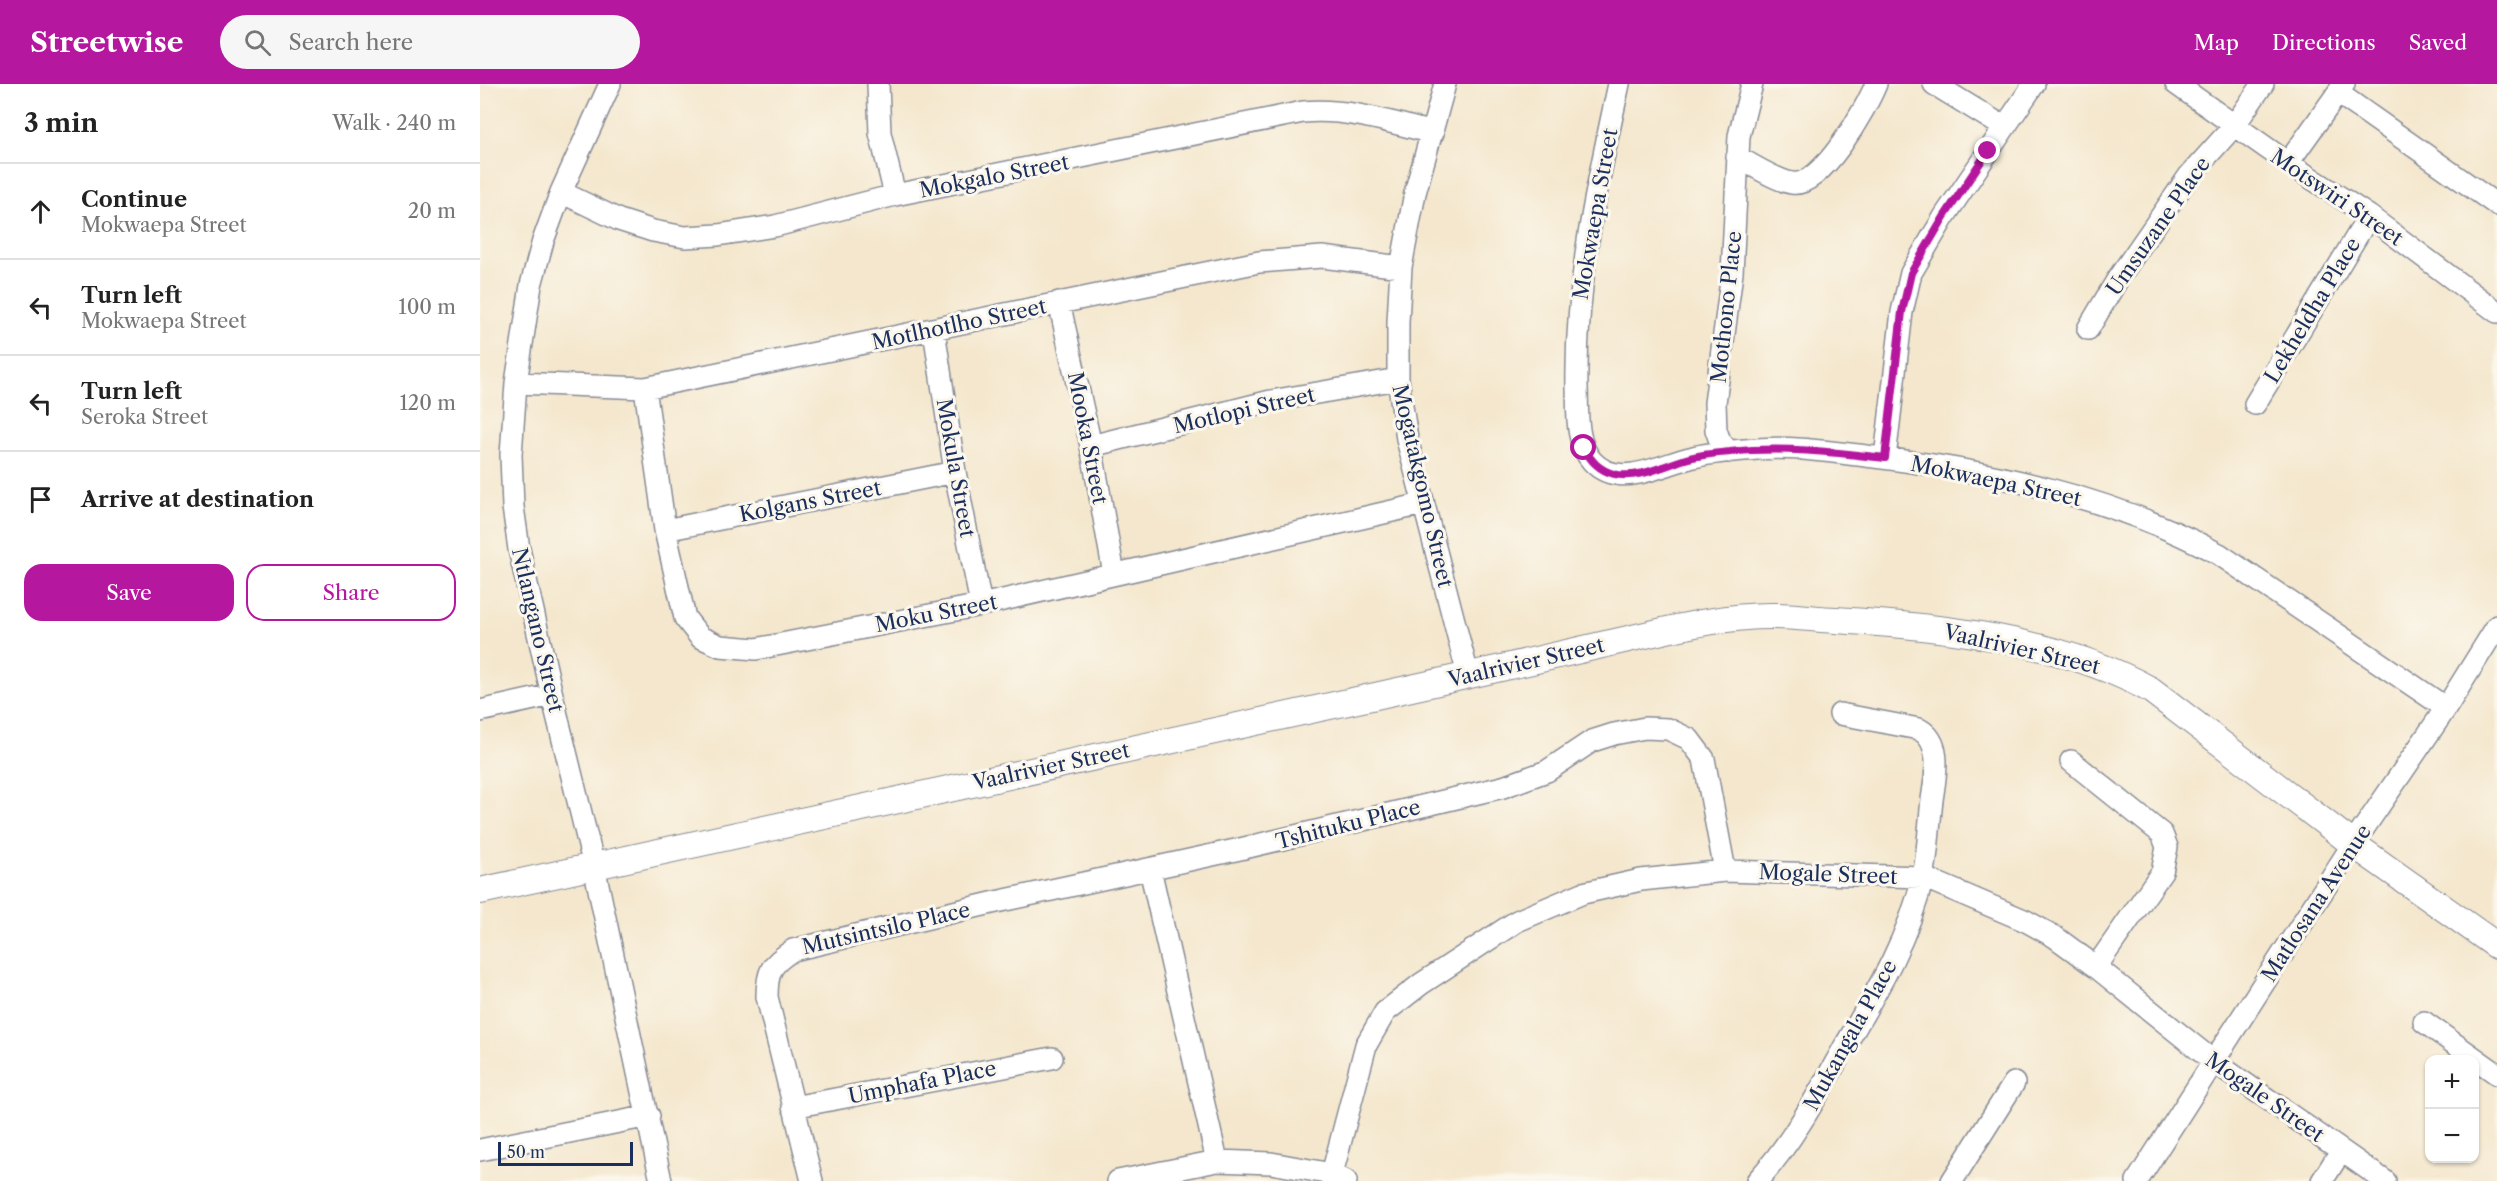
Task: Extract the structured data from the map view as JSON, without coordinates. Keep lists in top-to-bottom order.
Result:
{
  "streets": {
    "street": [
      "Mokgalo Street",
      "Motswiri Street",
      "Mokwaepa Street",
      "Umsuzane Place",
      "Mothono Place",
      "Lekheldha Place",
      "Motlhotlho Street",
      "Motlopi Street",
      "Mooka Street",
      "Mokula Street",
      "Mogatakgomo Street",
      "Kolgans Street",
      "Moku Street",
      "Ntlangano Street",
      "Vaalrivier Street",
      "Tshituku Place",
      "Mogale Street",
      "Matlosana Avenue",
      "Mutsintsilo Place",
      "Mukangala Place",
      "Umphafa Place"
    ]
  },
  "crossings": [
    ["Mokgalo Street", "Mogatakgomo Street"],
    ["Mokgalo Street", "Ntlangano Street"],
    ["Motswiri Street", "Umsuzane Place"],
    ["Motswiri Street", "Lekheldha Place"],
    ["Mokwaepa Street", "Mothono Place"],
    ["Mokwaepa Street", "Matlosana Avenue"],
    ["Motlhotlho Street", "Mooka Street"],
    ["Motlhotlho Street", "Mokula Street"],
    ["Motlhotlho Street", "Mogatakgomo Street"],
    ["Motlhotlho Street", "Moku Street"],
    ["Motlhotlho Street", "Ntlangano Street"],
    ["Motlopi Street", "Mooka Street"],
    ["Motlopi Street", "Mogatakgomo Street"],
    ["Mooka Street", "Moku Street"],
    ["Mokula Street", "Kolgans Street"],
    ["Mokula Street", "Moku Street"],
    ["Mogatakgomo Street", "Moku Street"],
    ["Mogatakgomo Street", "Vaalrivier Street"],
    ["Kolgans Street", "Moku Street"],
    ["Ntlangano Street", "Vaalrivier Street"],
    ["Vaalrivier Street", "Matlosana Avenue"],
    ["Tshituku Place", "Mogale Street"],
    ["Tshituku Place", "Mutsintsilo Place"],
    ["Mogale Street", "Matlosana Avenue"],
    ["Mogale Street", "Mukangala Place"],
    ["Mutsintsilo Place", "Umphafa Place"]
  ],
  "scale_bar": "50 m",
  "page": {
    "header": "Streetwise",
    "search": "Search here",
    "nav": ["Map", "Directions", "Saved"],
    "heading": ["3 min", "Walk · 240 m"],
    "list": [
      ["Continue", "Mokwaepa Street", "20 m"],
      ["Turn left", "Mokwaepa Street", "100 m"],
      ["Turn left", "Seroka Street", "120 m"],
      "Arrive at destination"
    ],
    "buttons": ["Save", "Share"],
    "map_buttons": ["+", "−"],
    "scale": "50 m"
  }
}
